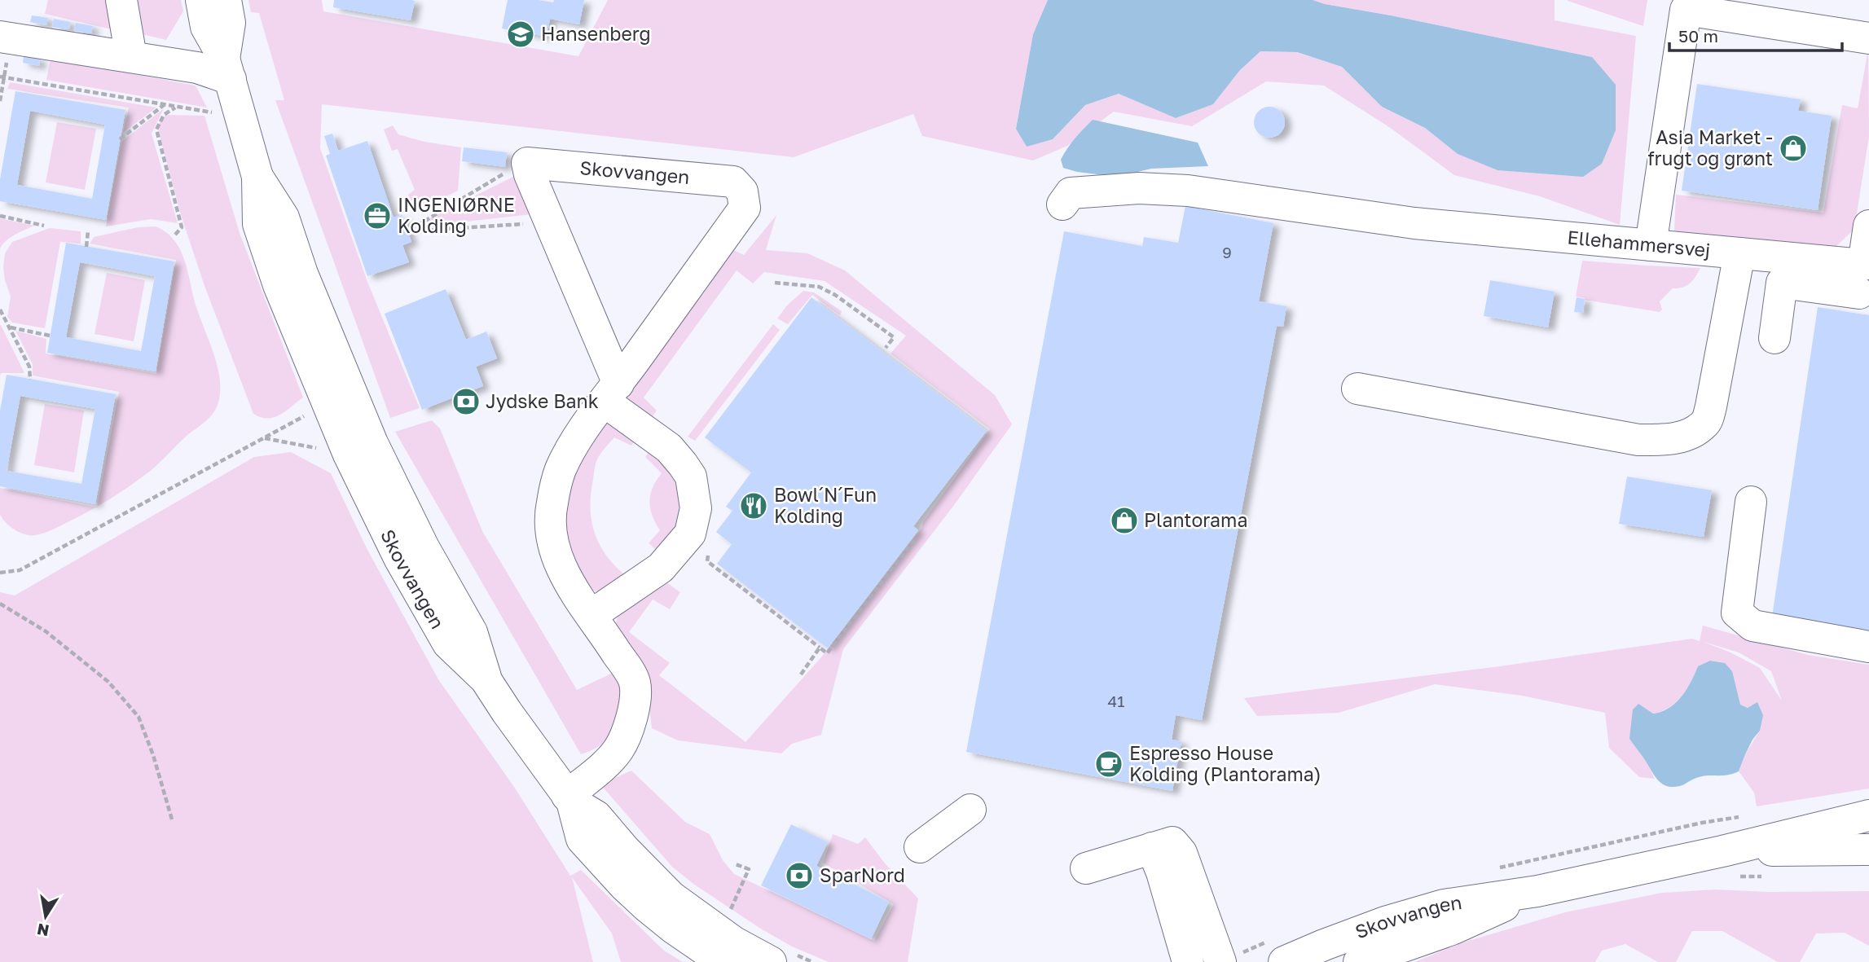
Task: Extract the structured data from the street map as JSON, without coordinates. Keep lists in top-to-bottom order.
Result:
{
  "streets": {
    "street": ["Skovvangen", "Ellehammersvej"]
  },
  "places": {
    "school or university": ["Hansenberg"],
    "shop": ["Asia Market - frugt og grønt", "Plantorama"],
    "office": ["INGENIØRNE Kolding"],
    "bank": ["Jydske Bank", "SparNord"],
    "restaurant": ["Bowl´N´Fun Kolding"],
    "cafe": ["Espresso House Kolding (Plantorama)"]
  },
  "house_numbers": ["9", "41"],
  "scale_bar": "50 m",
  "north": "bottom"
}
